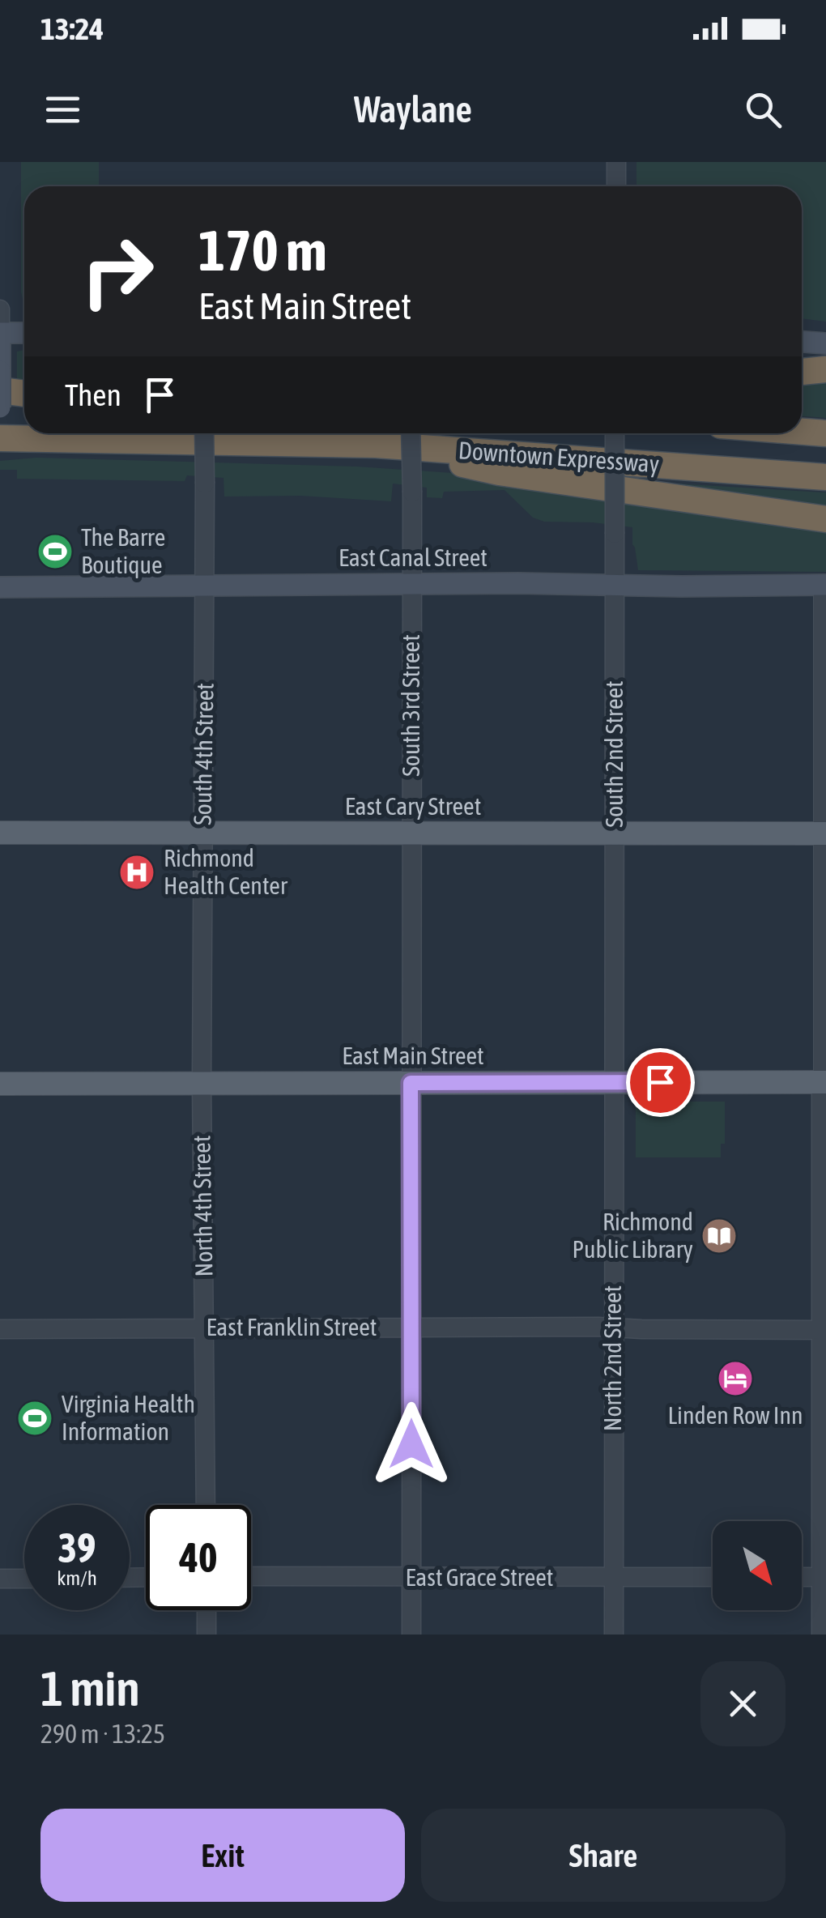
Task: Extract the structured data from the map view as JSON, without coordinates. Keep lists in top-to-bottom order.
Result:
{
  "streets": {
    "highway": ["Downtown Expressway"],
    "main road": ["East Canal Street", "East Cary Street", "East Main Street"],
    "street": [
      "South 3rd Street",
      "South 4th Street",
      "South 2nd Street",
      "North 4th Street",
      "East Franklin Street",
      "North 2nd Street",
      "East Grace Street"
    ]
  },
  "crossings": [
    ["East Canal Street", "South 3rd Street"],
    ["East Canal Street", "South 4th Street"],
    ["East Canal Street", "South 2nd Street"],
    ["South 3rd Street", "East Cary Street"],
    ["South 3rd Street", "East Main Street"],
    ["South 3rd Street", "East Franklin Street"],
    ["South 3rd Street", "East Grace Street"],
    ["South 4th Street", "East Cary Street"],
    ["South 4th Street", "East Main Street"],
    ["South 4th Street", "North 4th Street"],
    ["South 2nd Street", "East Cary Street"],
    ["South 2nd Street", "East Main Street"],
    ["South 2nd Street", "North 2nd Street"],
    ["East Main Street", "North 4th Street"],
    ["East Main Street", "North 2nd Street"],
    ["North 4th Street", "East Franklin Street"],
    ["East Franklin Street", "North 2nd Street"],
    ["North 2nd Street", "East Grace Street"]
  ],
  "places": {
    "sports": ["The Barre Boutique", "Virginia Health Information"],
    "hospital": ["Richmond Health Center"],
    "library": ["Richmond Public Library"],
    "hotel": ["Linden Row Inn"]
  },
  "north": "bottom right",
  "page": {
    "status": "13:24",
    "header": "Waylane",
    "turn": ["170 m", "East Main Street"],
    "then": "Then",
    "speed": "39 km/h",
    "limit": "40",
    "heading": ["1 min", "290 m · 13:25"],
    "buttons": ["Exit", "Share"]
  }
}
